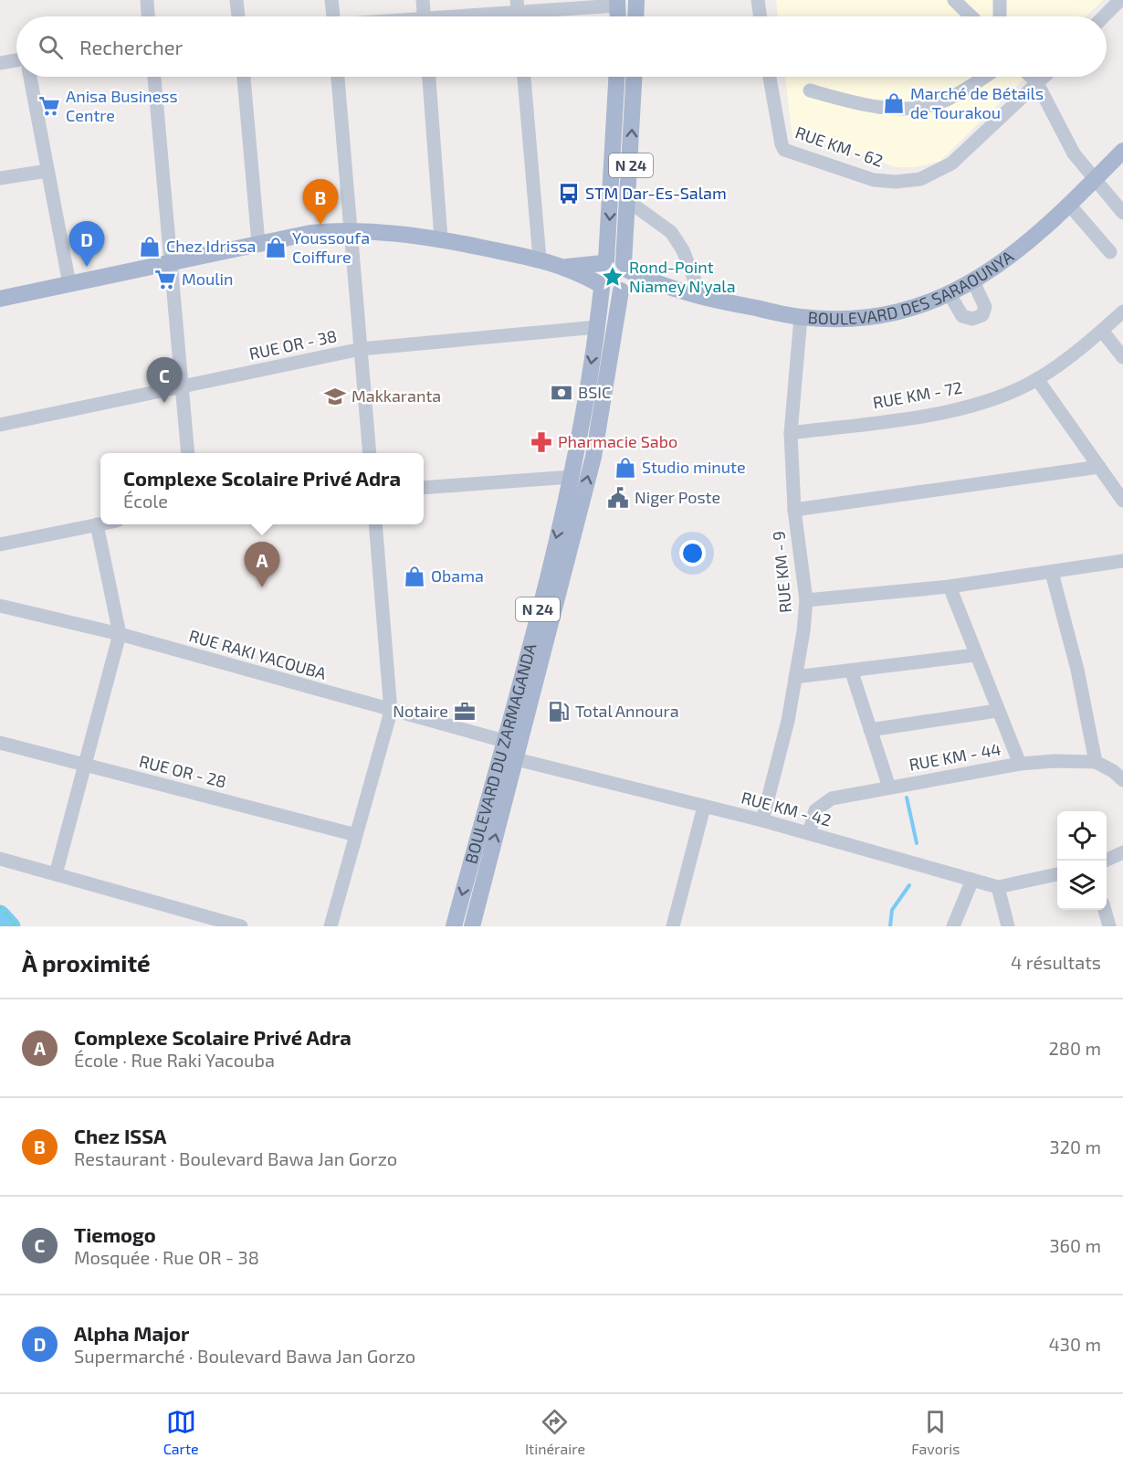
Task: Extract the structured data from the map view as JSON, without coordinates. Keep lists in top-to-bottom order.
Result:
{
  "streets": {
    "main road": ["N 24", "BOULEVARD DES SARAOUNYA", "BOULEVARD DU ZARMAGANDA"],
    "street": [
      "RUE KM - 62",
      "RUE OR - 38",
      "RUE KM - 72",
      "RUE KM - 9",
      "RUE RAKI YACOUBA",
      "RUE KM - 44",
      "RUE OR - 28",
      "RUE KM - 42"
    ]
  },
  "crossings": [
    ["N 24", "BOULEVARD DES SARAOUNYA"],
    ["N 24", "BOULEVARD DU ZARMAGANDA"],
    ["BOULEVARD DES SARAOUNYA", "RUE KM - 9"],
    ["BOULEVARD DES SARAOUNYA", "BOULEVARD DU ZARMAGANDA"],
    ["RUE OR - 38", "BOULEVARD DU ZARMAGANDA"],
    ["RUE KM - 72", "RUE KM - 9"],
    ["RUE KM - 9", "RUE KM - 42"],
    ["RUE RAKI YACOUBA", "BOULEVARD DU ZARMAGANDA"],
    ["RUE RAKI YACOUBA", "RUE KM - 42"],
    ["BOULEVARD DU ZARMAGANDA", "RUE KM - 42"],
    ["RUE KM - 44", "RUE KM - 42"]
  ],
  "places": {
    "shop": [
      "Marché de Bétails de Tourakou",
      "Chez Idrissa",
      "Youssoufa Coiffure",
      "Studio minute",
      "Obama"
    ],
    "supermarket": ["Anisa Business Centre", "Moulin"],
    "bus stop": ["STM Dar-Es-Salam"],
    "place": ["Rond-Point Niamey N'yala"],
    "bank": ["BSIC"],
    "school or university": ["Makkaranta"],
    "pharmacy": ["Pharmacie Sabo"],
    "public building": ["Niger Poste"],
    "office": ["Notaire"],
    "fuel station": ["Total Annoura"]
  },
  "page": {
    "search": "Rechercher",
    "pins": [
      "B",
      "D",
      "C",
      "A"
    ],
    "popup": ["Complexe Scolaire Privé Adra", "École"],
    "heading": ["À proximité", "4 résultats"],
    "list": [
      {
        "mark": "A",
        "name": "Complexe Scolaire Privé Adra",
        "note": "École · Rue Raki Yacouba",
        "value": "280 m"
      },
      {
        "mark": "B",
        "name": "Chez ISSA",
        "note": "Restaurant · Boulevard Bawa Jan Gorzo",
        "value": "320 m"
      },
      {
        "mark": "C",
        "name": "Tiemogo",
        "note": "Mosquée · Rue OR - 38",
        "value": "360 m"
      },
      {
        "mark": "D",
        "name": "Alpha Major",
        "note": "Supermarché · Boulevard Bawa Jan Gorzo",
        "value": "430 m"
      }
    ],
    "nav": ["Carte", "Itinéraire", "Favoris"]
  }
}
